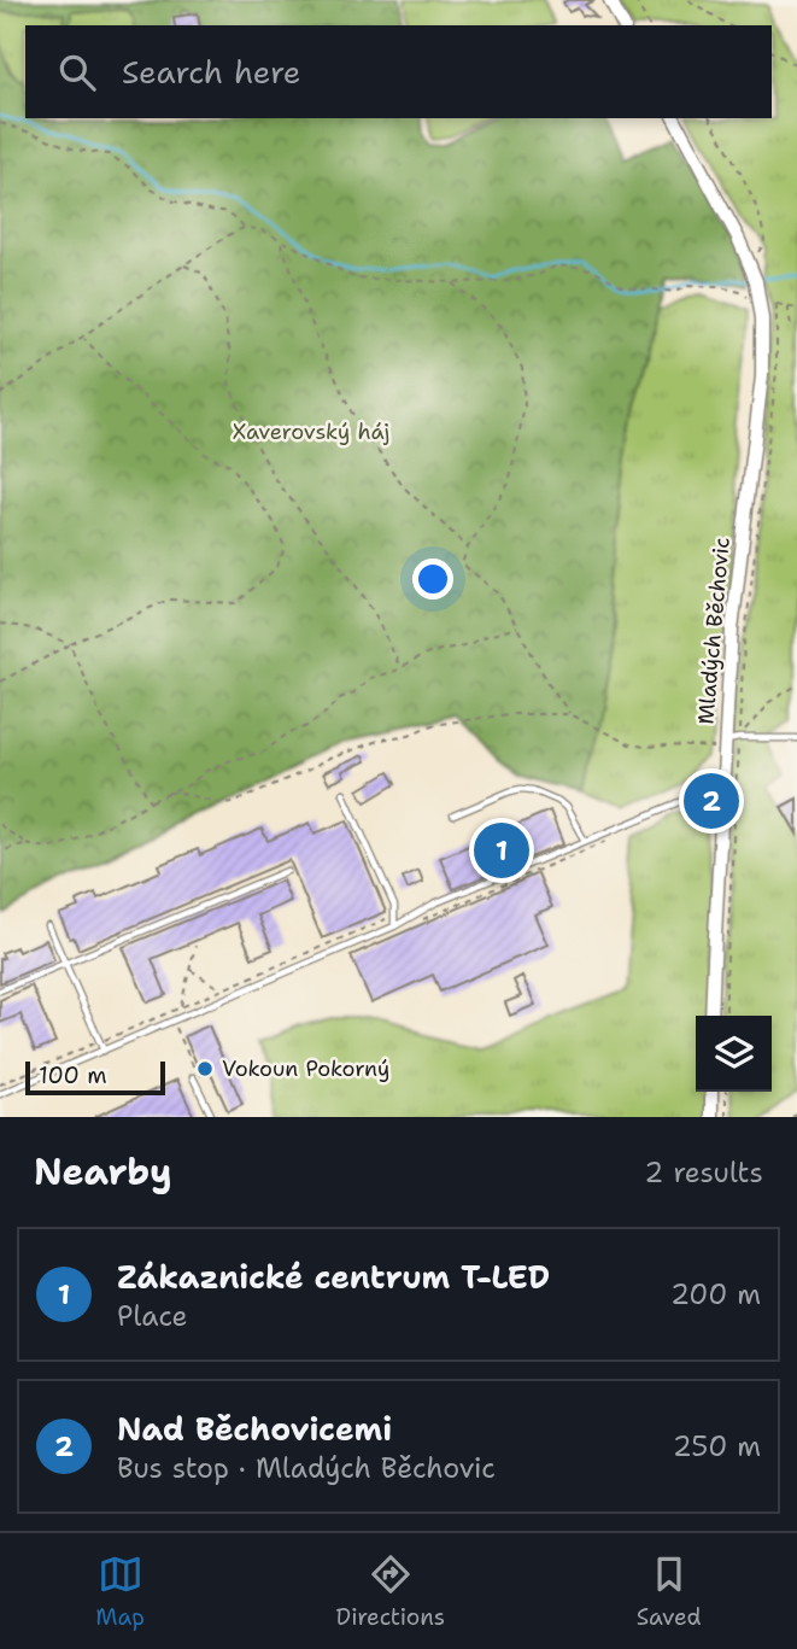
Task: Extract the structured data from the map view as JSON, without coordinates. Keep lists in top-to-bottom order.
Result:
{
  "streets": {
    "street": ["Mladých Běchovic"]
  },
  "parks": ["Xaverovský háj"],
  "places": ["Vokoun Pokorný"],
  "scale_bar": "100 m",
  "page": {
    "search": "Search here",
    "pins": ["2", "1"],
    "scale": "100 m",
    "heading": ["Nearby", "2 results"],
    "list": [
      {
        "mark": "1",
        "name": "Zákaznické centrum T-LED",
        "note": "Place",
        "value": "200 m"
      },
      {
        "mark": "2",
        "name": "Nad Běchovicemi",
        "note": "Bus stop · Mladých Běchovic",
        "value": "250 m"
      }
    ],
    "nav": ["Map", "Directions", "Saved"]
  }
}
